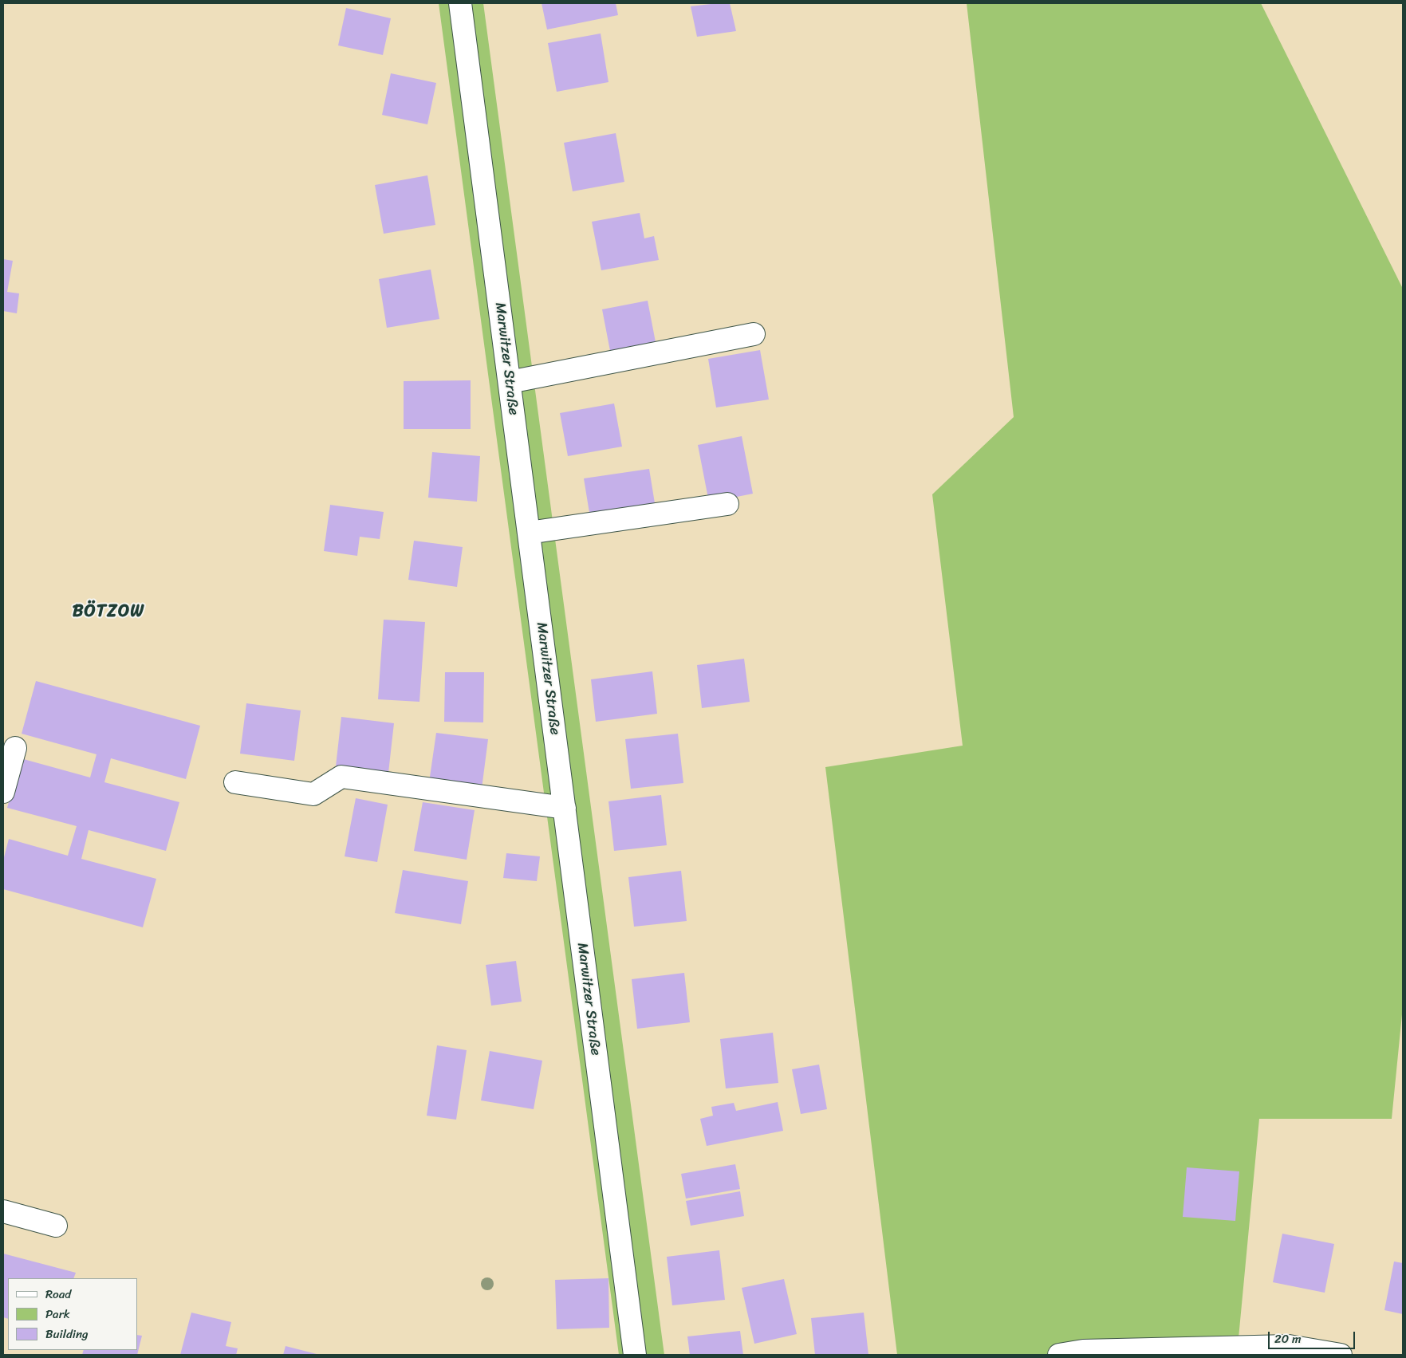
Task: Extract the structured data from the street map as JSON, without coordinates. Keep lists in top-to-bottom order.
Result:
{
  "streets": {
    "street": ["Marwitzer Straße"]
  },
  "districts": ["BÖTZOW"],
  "legend": ["Road", "Park", "Building"],
  "scale_bar": "20 m"
}
